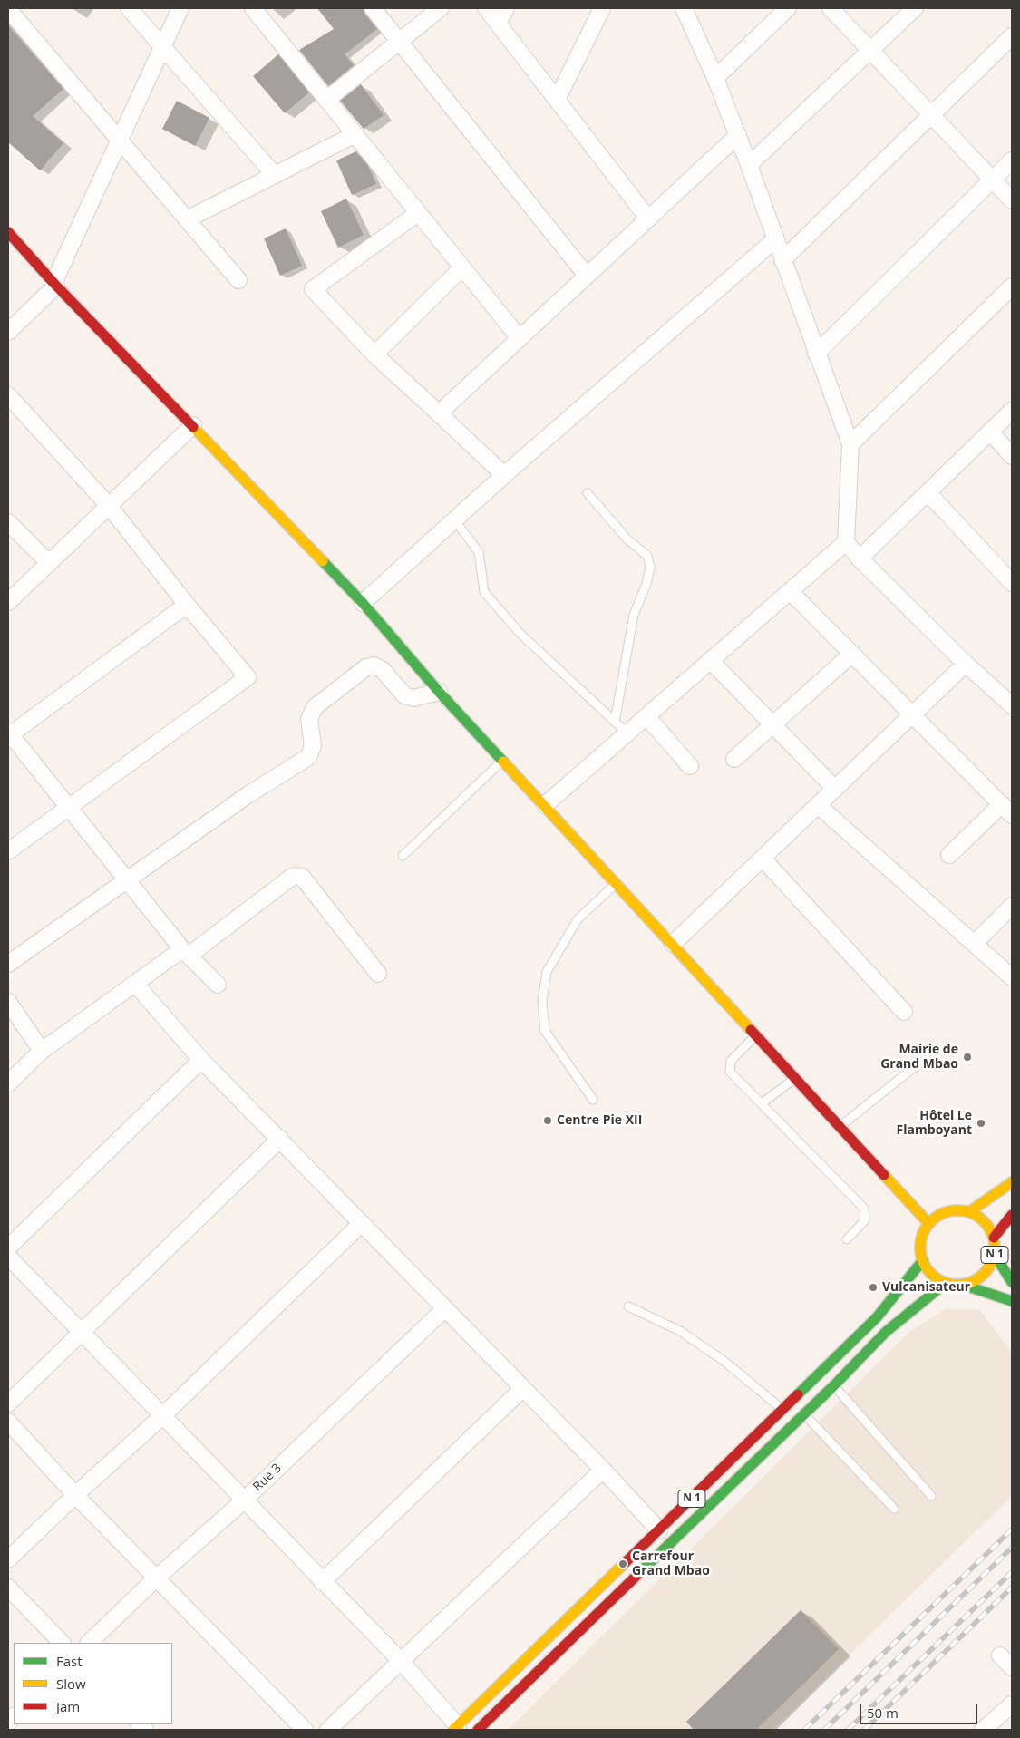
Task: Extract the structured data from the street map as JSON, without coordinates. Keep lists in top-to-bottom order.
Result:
{
  "streets": {
    "main road": ["N 1"],
    "street": ["Rue 3"]
  },
  "places": [
    "Mairie de Grand Mbao",
    "Centre Pie XII",
    "Hôtel Le Flamboyant",
    "Vulcanisateur",
    "Carrefour Grand Mbao"
  ],
  "legend": ["Fast", "Slow", "Jam"],
  "scale_bar": "50 m"
}
